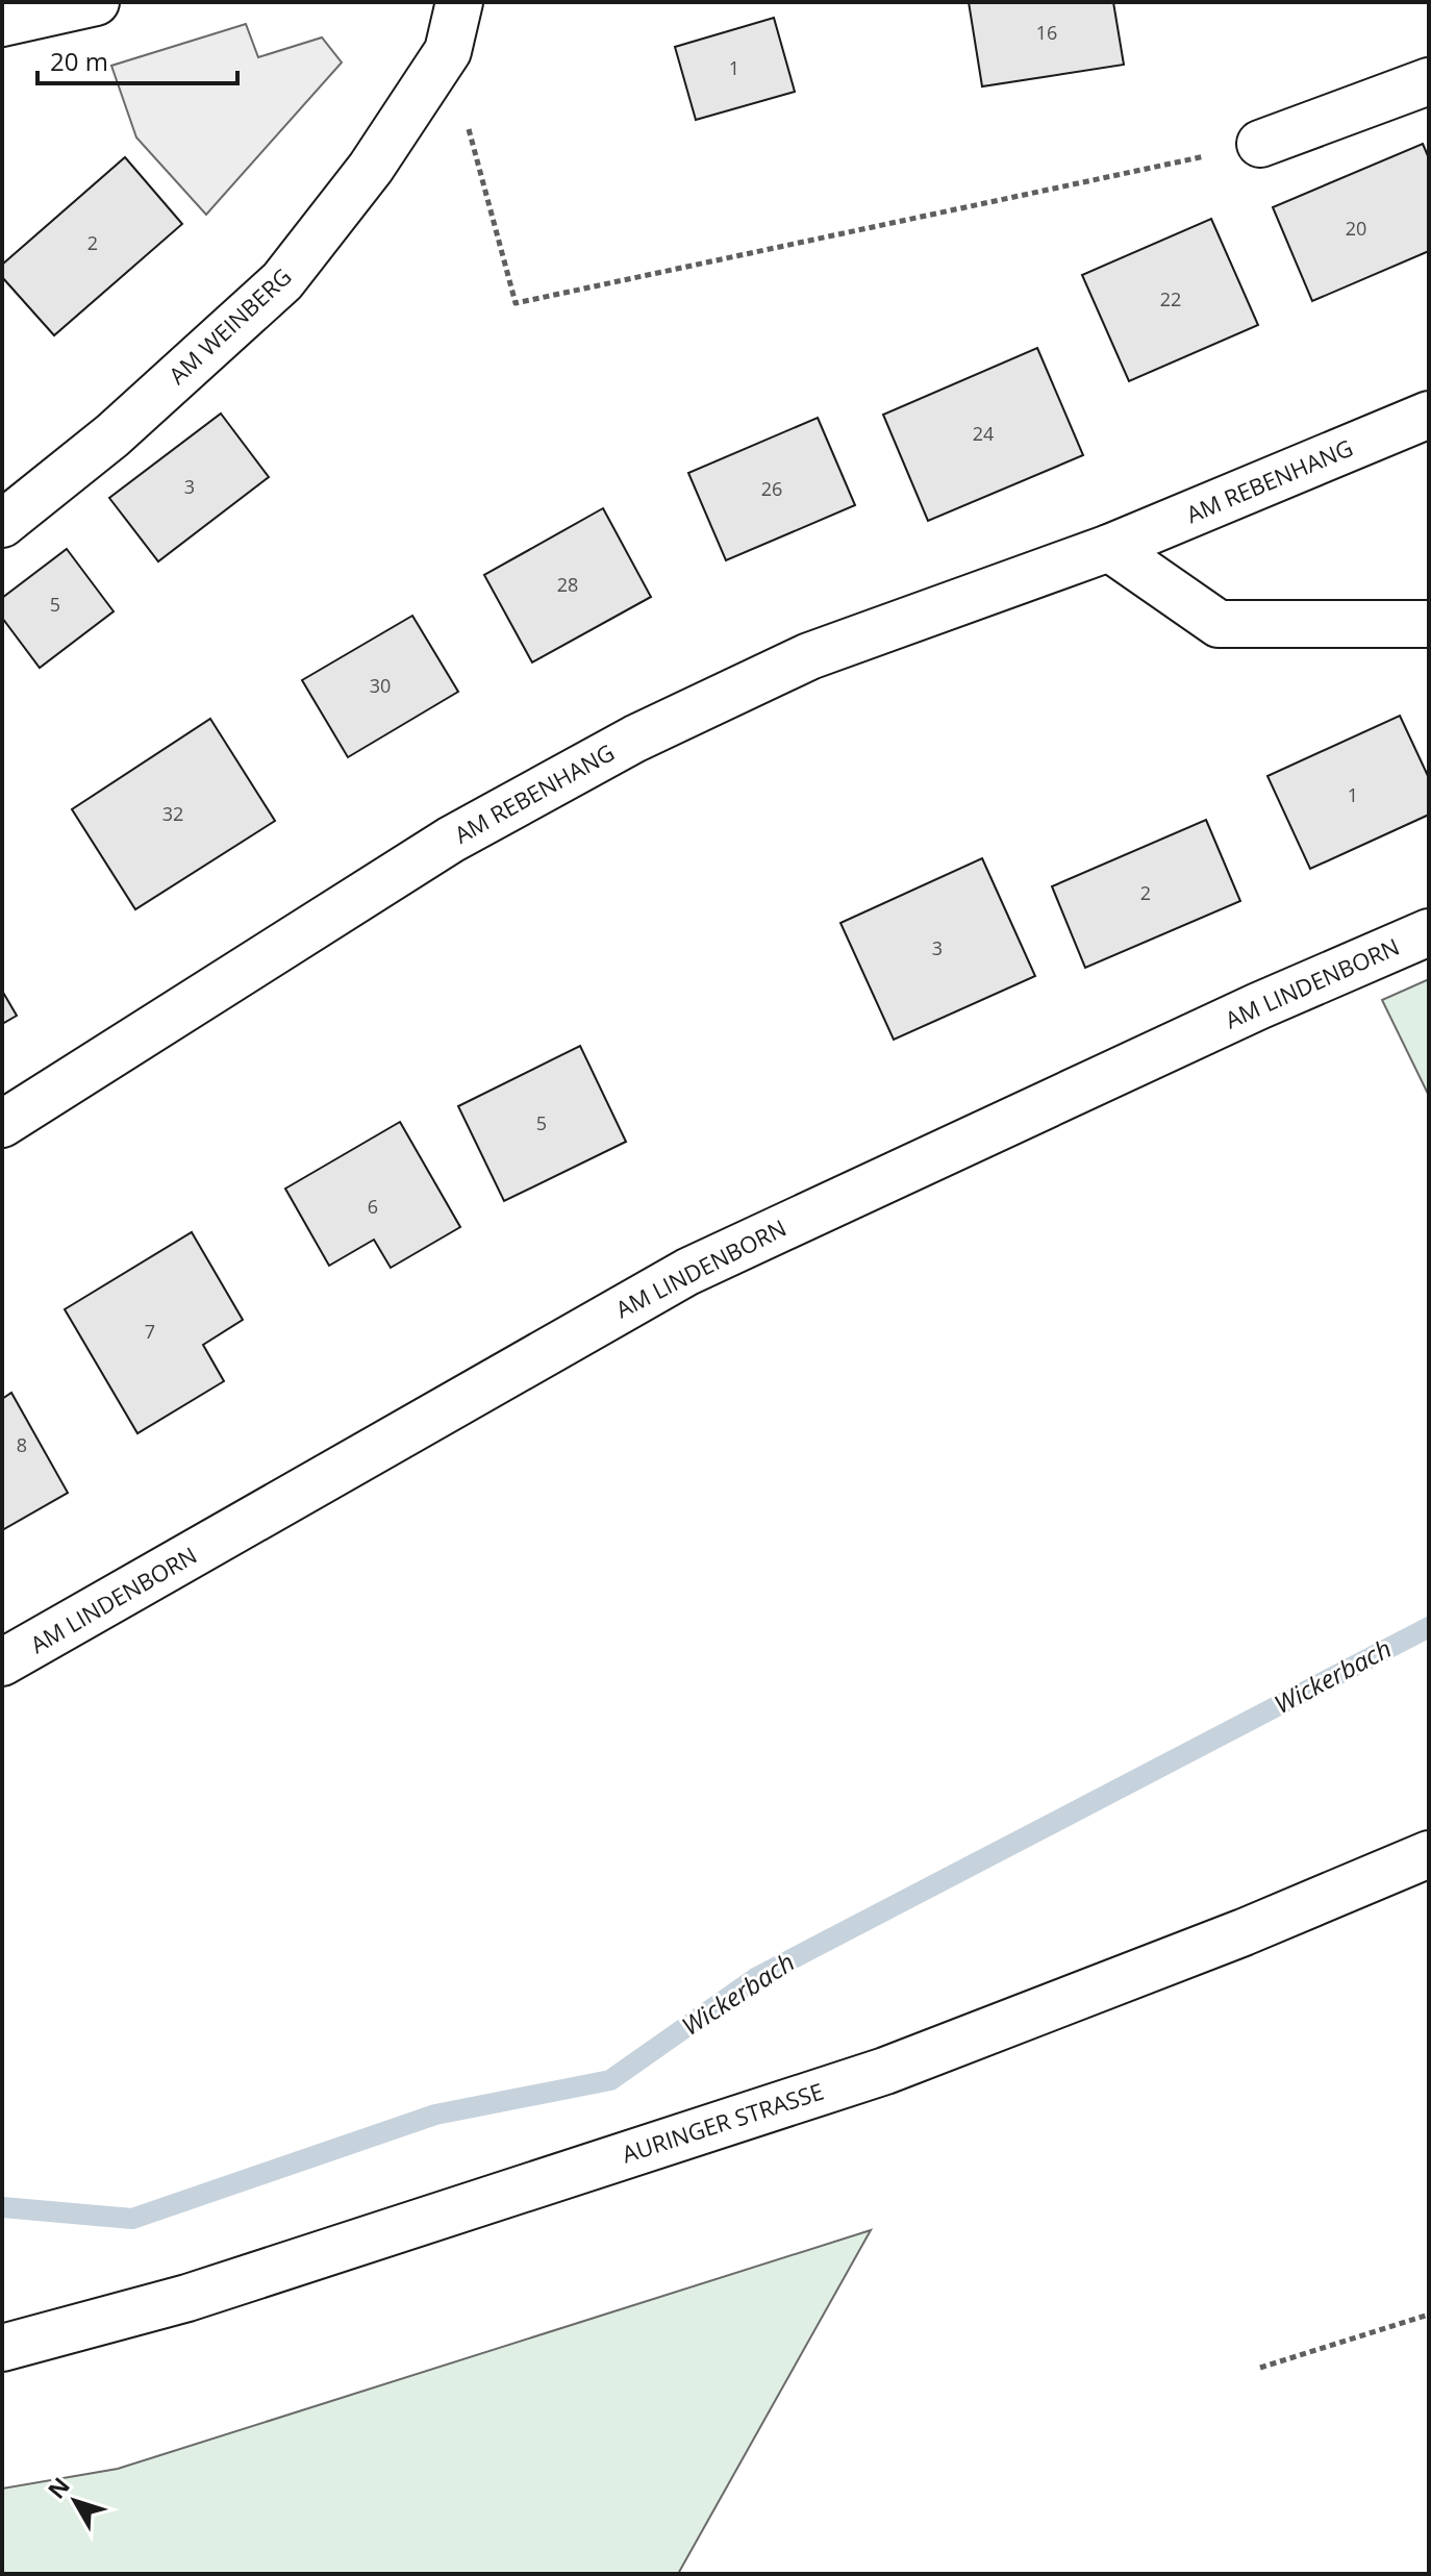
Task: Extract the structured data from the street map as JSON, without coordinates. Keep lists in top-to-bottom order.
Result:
{
  "streets": {
    "street": [
      "AM WEINBERG",
      "AM REBENHANG",
      "AM LINDENBORN",
      "AURINGER STRASSE"
    ]
  },
  "water": ["Wickerbach"],
  "house_numbers": [
    "16",
    "1",
    "20",
    "2",
    "22",
    "24",
    "3",
    "26",
    "28",
    "5",
    "30",
    "1",
    "32",
    "2",
    "3",
    "5",
    "6",
    "7",
    "8"
  ],
  "scale_bar": "20 m",
  "north": "top left"
}
